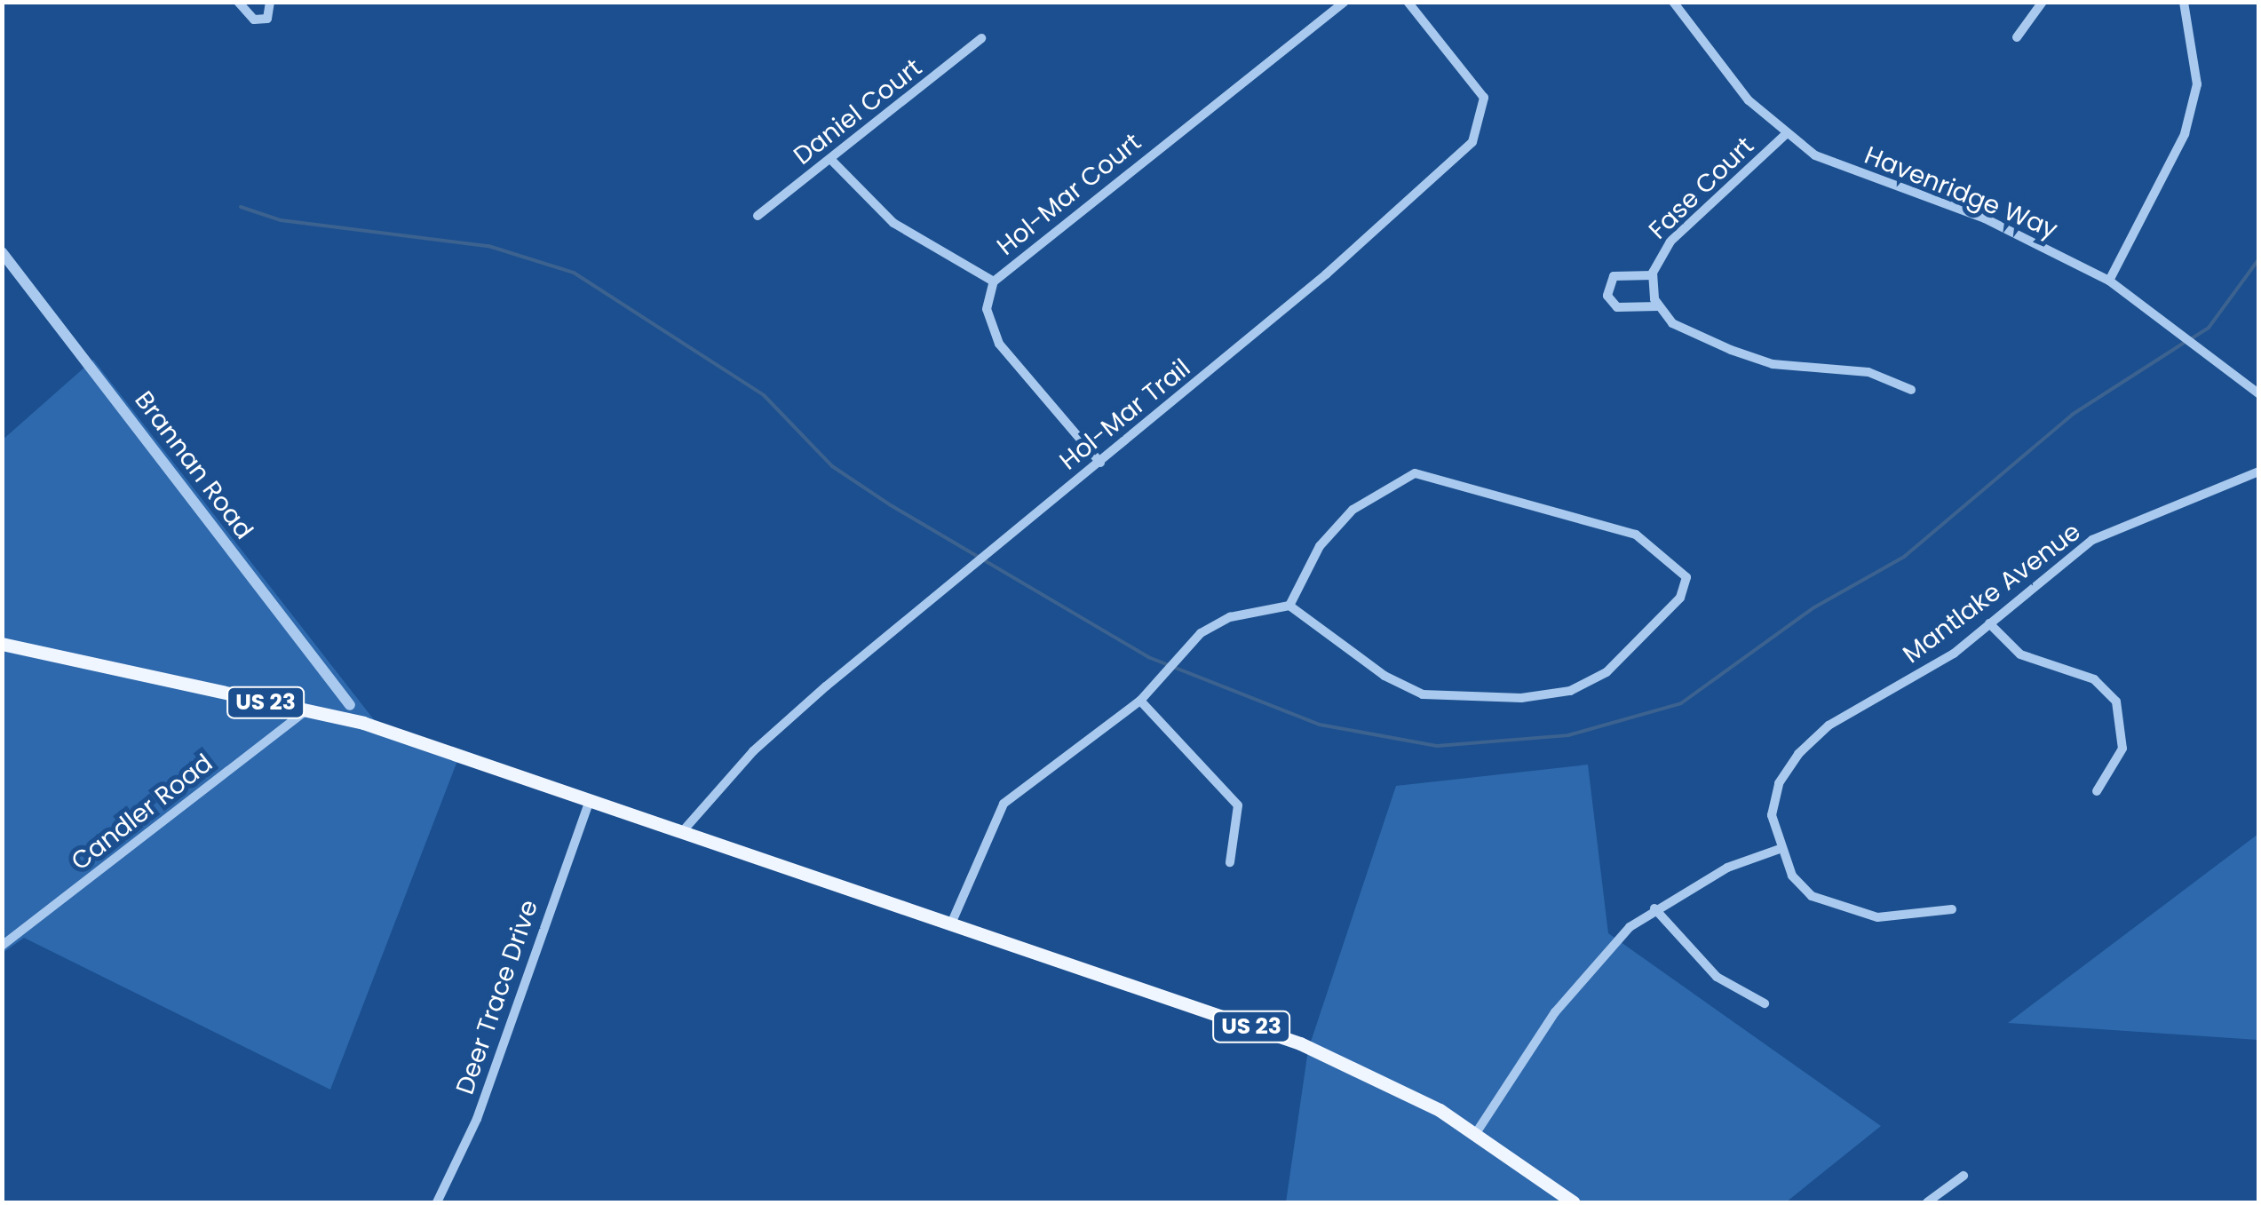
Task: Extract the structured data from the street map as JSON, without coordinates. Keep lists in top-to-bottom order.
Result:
{
  "streets": {
    "main road": ["US 23"],
    "street": [
      "Daniel Court",
      "Fase Court",
      "Havenridge Way",
      "Hol-Mar Court",
      "Hol-Mar Trail",
      "Brannan Road",
      "Mantlake Avenue",
      "Candler Road",
      "Deer Trace Drive"
    ]
  },
  "crossings": [
    ["Fase Court", "Havenridge Way"],
    ["Hol-Mar Court", "Hol-Mar Trail"],
    ["Hol-Mar Trail", "US 23"],
    ["US 23", "Candler Road"],
    ["US 23", "Deer Trace Drive"]
  ]
}
